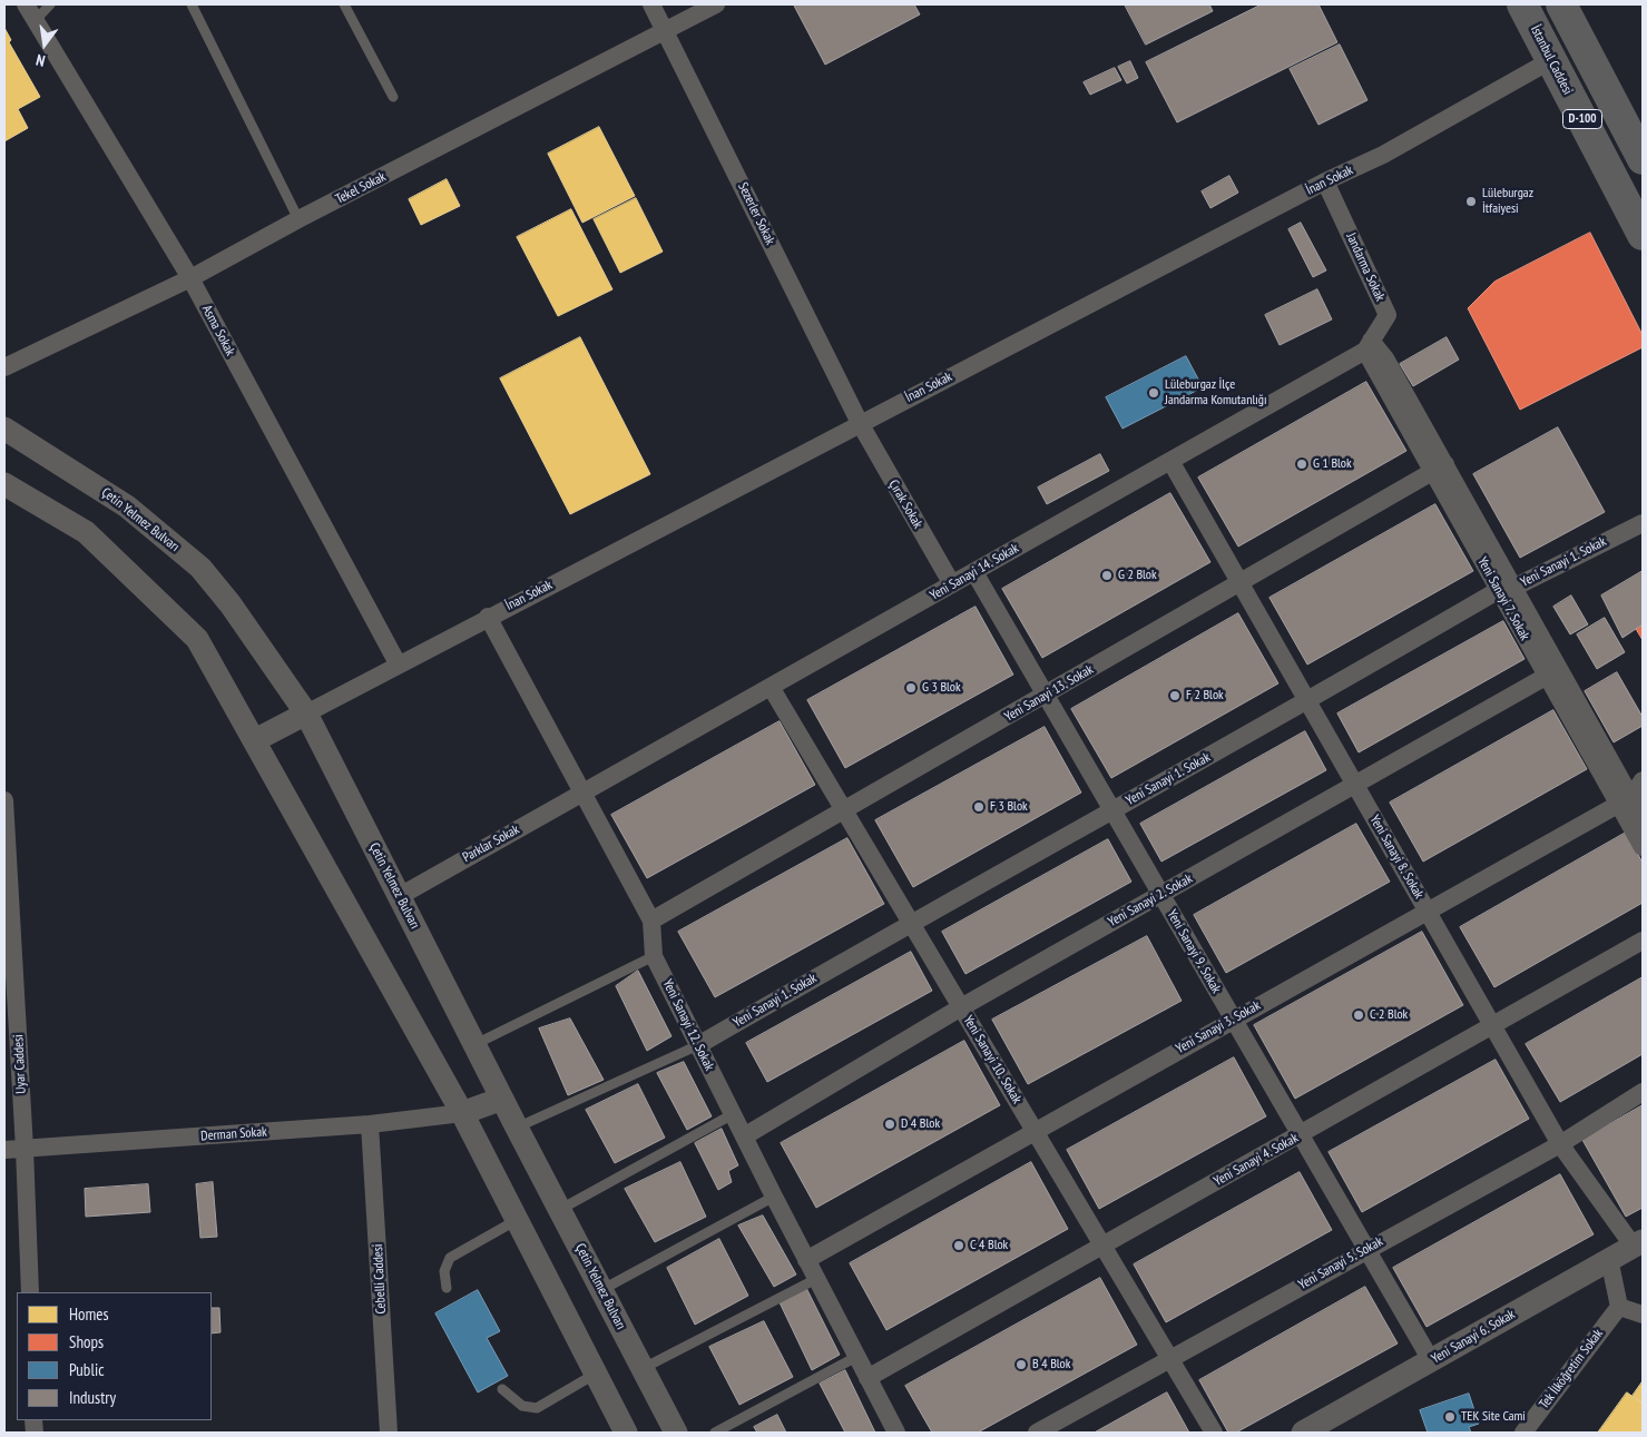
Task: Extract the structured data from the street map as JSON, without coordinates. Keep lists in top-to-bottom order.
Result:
{
  "streets": {
    "highway": ["İstanbul Caddesi", "D-100"],
    "street": [
      "İnan Sokak",
      "Tekel Sokak",
      "Sezerler Sokak",
      "Jandarma Sokak",
      "Asma Sokak",
      "Çırak Sokak",
      "Çetin Yelmez Bulvarı",
      "Yeni Sanayi 1. Sokak",
      "Yeni Sanayi 14. Sokak",
      "Yeni Sanayi 7. Sokak",
      "Yeni Sanayi 13. Sokak",
      "Parklar Sokak",
      "Yeni Sanayi 8. Sokak",
      "Yeni Sanayi 2. Sokak",
      "Yeni Sanayi 9. Sokak",
      "Yeni Sanayi 12. Sokak",
      "Yeni Sanayi 3. Sokak",
      "Yeni Sanayi 10. Sokak",
      "Uyar Caddesi",
      "Derman Sokak",
      "Yeni Sanayi 4. Sokak",
      "Yeni Sanayi 5. Sokak",
      "Cebelli Caddesi",
      "Yeni Sanayi 6. Sokak",
      "Tek İlköğretim Sokak"
    ]
  },
  "crossings": [
    ["İstanbul Caddesi", "İnan Sokak"],
    ["İnan Sokak", "Sezerler Sokak"],
    ["İnan Sokak", "Jandarma Sokak"],
    ["İnan Sokak", "Asma Sokak"],
    ["İnan Sokak", "Çırak Sokak"],
    ["İnan Sokak", "Çetin Yelmez Bulvarı"],
    ["İnan Sokak", "Yeni Sanayi 12. Sokak"],
    ["Tekel Sokak", "Sezerler Sokak"],
    ["Tekel Sokak", "Asma Sokak"],
    ["Sezerler Sokak", "Çırak Sokak"],
    ["Jandarma Sokak", "Yeni Sanayi 14. Sokak"],
    ["Jandarma Sokak", "Yeni Sanayi 7. Sokak"],
    ["Çırak Sokak", "Yeni Sanayi 14. Sokak"],
    ["Çetin Yelmez Bulvarı", "Parklar Sokak"],
    ["Yeni Sanayi 1. Sokak", "Yeni Sanayi 7. Sokak"],
    ["Yeni Sanayi 1. Sokak", "Yeni Sanayi 8. Sokak"],
    ["Yeni Sanayi 1. Sokak", "Yeni Sanayi 9. Sokak"],
    ["Yeni Sanayi 1. Sokak", "Yeni Sanayi 12. Sokak"],
    ["Yeni Sanayi 1. Sokak", "Yeni Sanayi 10. Sokak"],
    ["Yeni Sanayi 14. Sokak", "Yeni Sanayi 7. Sokak"],
    ["Yeni Sanayi 14. Sokak", "Parklar Sokak"],
    ["Yeni Sanayi 14. Sokak", "Yeni Sanayi 8. Sokak"],
    ["Yeni Sanayi 14. Sokak", "Yeni Sanayi 9. Sokak"],
    ["Yeni Sanayi 14. Sokak", "Yeni Sanayi 12. Sokak"],
    ["Yeni Sanayi 14. Sokak", "Yeni Sanayi 10. Sokak"],
    ["Yeni Sanayi 7. Sokak", "Yeni Sanayi 13. Sokak"],
    ["Yeni Sanayi 7. Sokak", "Yeni Sanayi 2. Sokak"],
    ["Yeni Sanayi 7. Sokak", "Yeni Sanayi 3. Sokak"],
    ["Yeni Sanayi 13. Sokak", "Yeni Sanayi 8. Sokak"],
    ["Yeni Sanayi 13. Sokak", "Yeni Sanayi 9. Sokak"],
    ["Yeni Sanayi 13. Sokak", "Yeni Sanayi 12. Sokak"],
    ["Yeni Sanayi 13. Sokak", "Yeni Sanayi 10. Sokak"],
    ["Parklar Sokak", "Yeni Sanayi 12. Sokak"],
    ["Yeni Sanayi 8. Sokak", "Yeni Sanayi 2. Sokak"],
    ["Yeni Sanayi 8. Sokak", "Yeni Sanayi 3. Sokak"],
    ["Yeni Sanayi 8. Sokak", "Yeni Sanayi 4. Sokak"],
    ["Yeni Sanayi 8. Sokak", "Yeni Sanayi 5. Sokak"],
    ["Yeni Sanayi 8. Sokak", "Yeni Sanayi 6. Sokak"],
    ["Yeni Sanayi 2. Sokak", "Yeni Sanayi 9. Sokak"],
    ["Yeni Sanayi 2. Sokak", "Yeni Sanayi 12. Sokak"],
    ["Yeni Sanayi 2. Sokak", "Yeni Sanayi 10. Sokak"],
    ["Yeni Sanayi 9. Sokak", "Yeni Sanayi 3. Sokak"],
    ["Yeni Sanayi 9. Sokak", "Yeni Sanayi 4. Sokak"],
    ["Yeni Sanayi 9. Sokak", "Yeni Sanayi 5. Sokak"],
    ["Yeni Sanayi 9. Sokak", "Yeni Sanayi 6. Sokak"],
    ["Yeni Sanayi 12. Sokak", "Yeni Sanayi 3. Sokak"],
    ["Yeni Sanayi 12. Sokak", "Yeni Sanayi 4. Sokak"],
    ["Yeni Sanayi 3. Sokak", "Yeni Sanayi 10. Sokak"],
    ["Yeni Sanayi 10. Sokak", "Yeni Sanayi 4. Sokak"],
    ["Yeni Sanayi 10. Sokak", "Yeni Sanayi 5. Sokak"],
    ["Uyar Caddesi", "Derman Sokak"],
    ["Derman Sokak", "Cebelli Caddesi"]
  ],
  "places": [
    "Lüleburgaz İtfaiyesi",
    "Lüleburgaz İlçe Jandarma Komutanlığı",
    "G 1 Blok",
    "G 2 Blok",
    "G 3 Blok",
    "F 2 Blok",
    "F 3 Blok",
    "C 2 Blok",
    "D 4 Blok",
    "C 4 Blok",
    "B 4 Blok",
    "TEK Site Cami"
  ],
  "legend": [
    "Homes",
    "Shops",
    "Public",
    "Industry"
  ],
  "north": "bottom"
}
